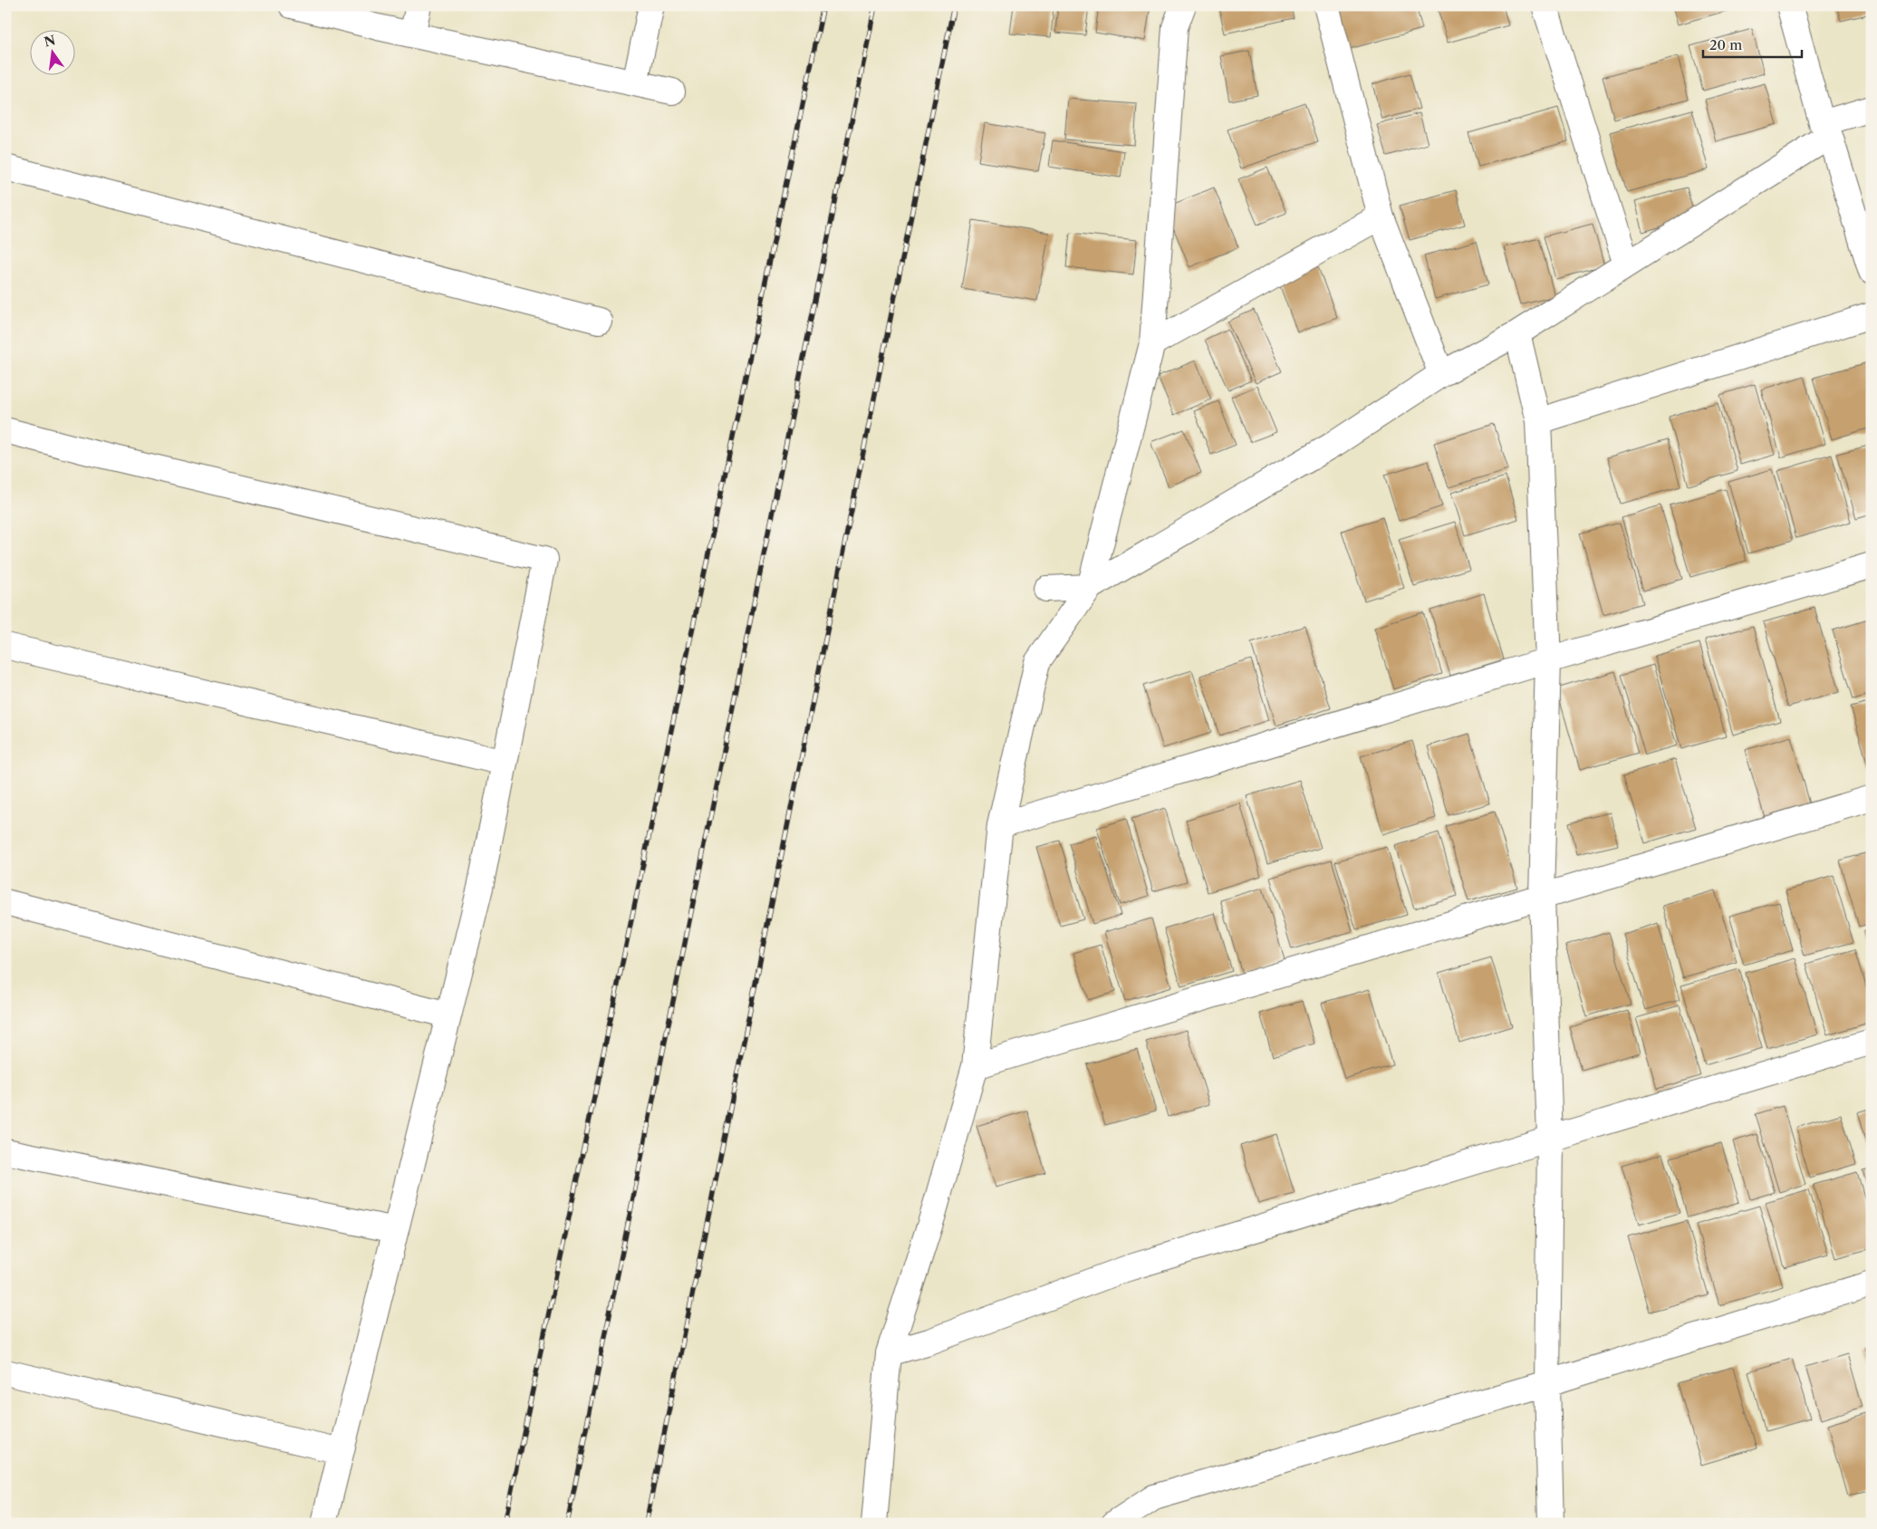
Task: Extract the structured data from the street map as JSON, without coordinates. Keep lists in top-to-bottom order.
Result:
{
  "scale_bar": "20 m",
  "north": "top"
}
